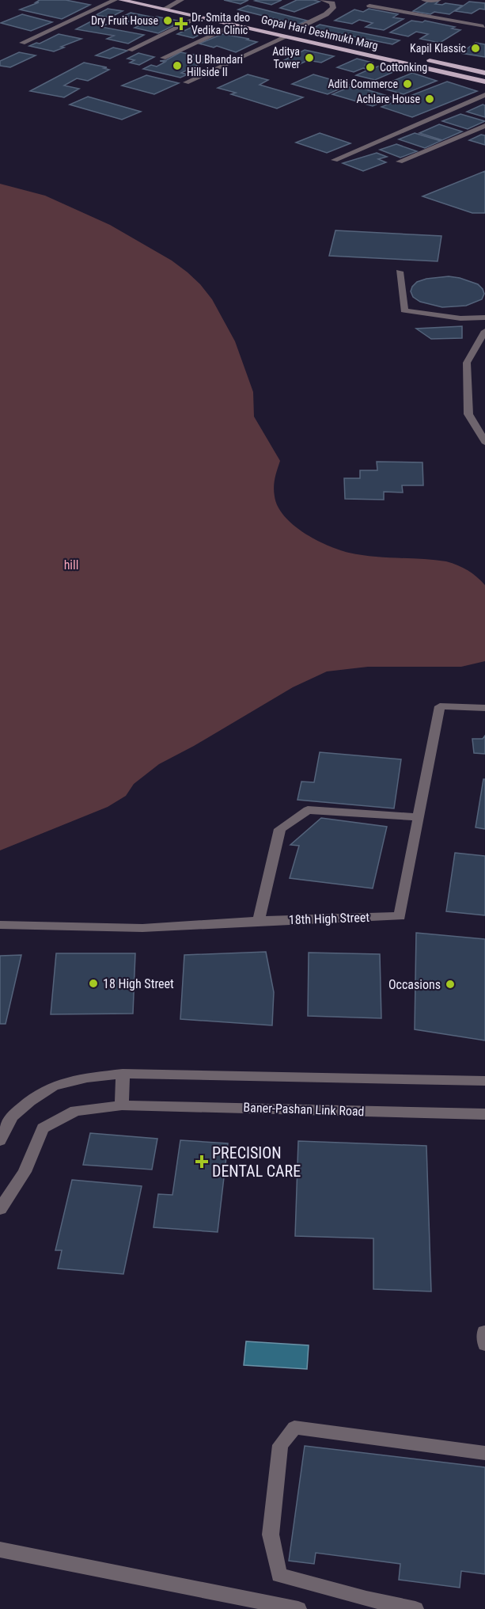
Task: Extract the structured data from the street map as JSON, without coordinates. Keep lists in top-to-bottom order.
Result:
{
  "streets": {
    "main road": ["Gopal Hari Deshmukh Marg"],
    "street": ["18th High Street", "Baner-Pashan Link Road"]
  },
  "parks": ["hill"],
  "places": {
    "other": [
      "Dry Fruit House",
      "Kapil Klassic",
      "Aditya Tower",
      "B U Bhandari Hillside II",
      "Cottonking",
      "Aditi Commerce",
      "Achlare House",
      "18 High Street",
      "Occasions"
    ],
    "health": ["Dr. Smita deo Vedika Clinic", "PRECISION DENTAL CARE"]
  }
}
